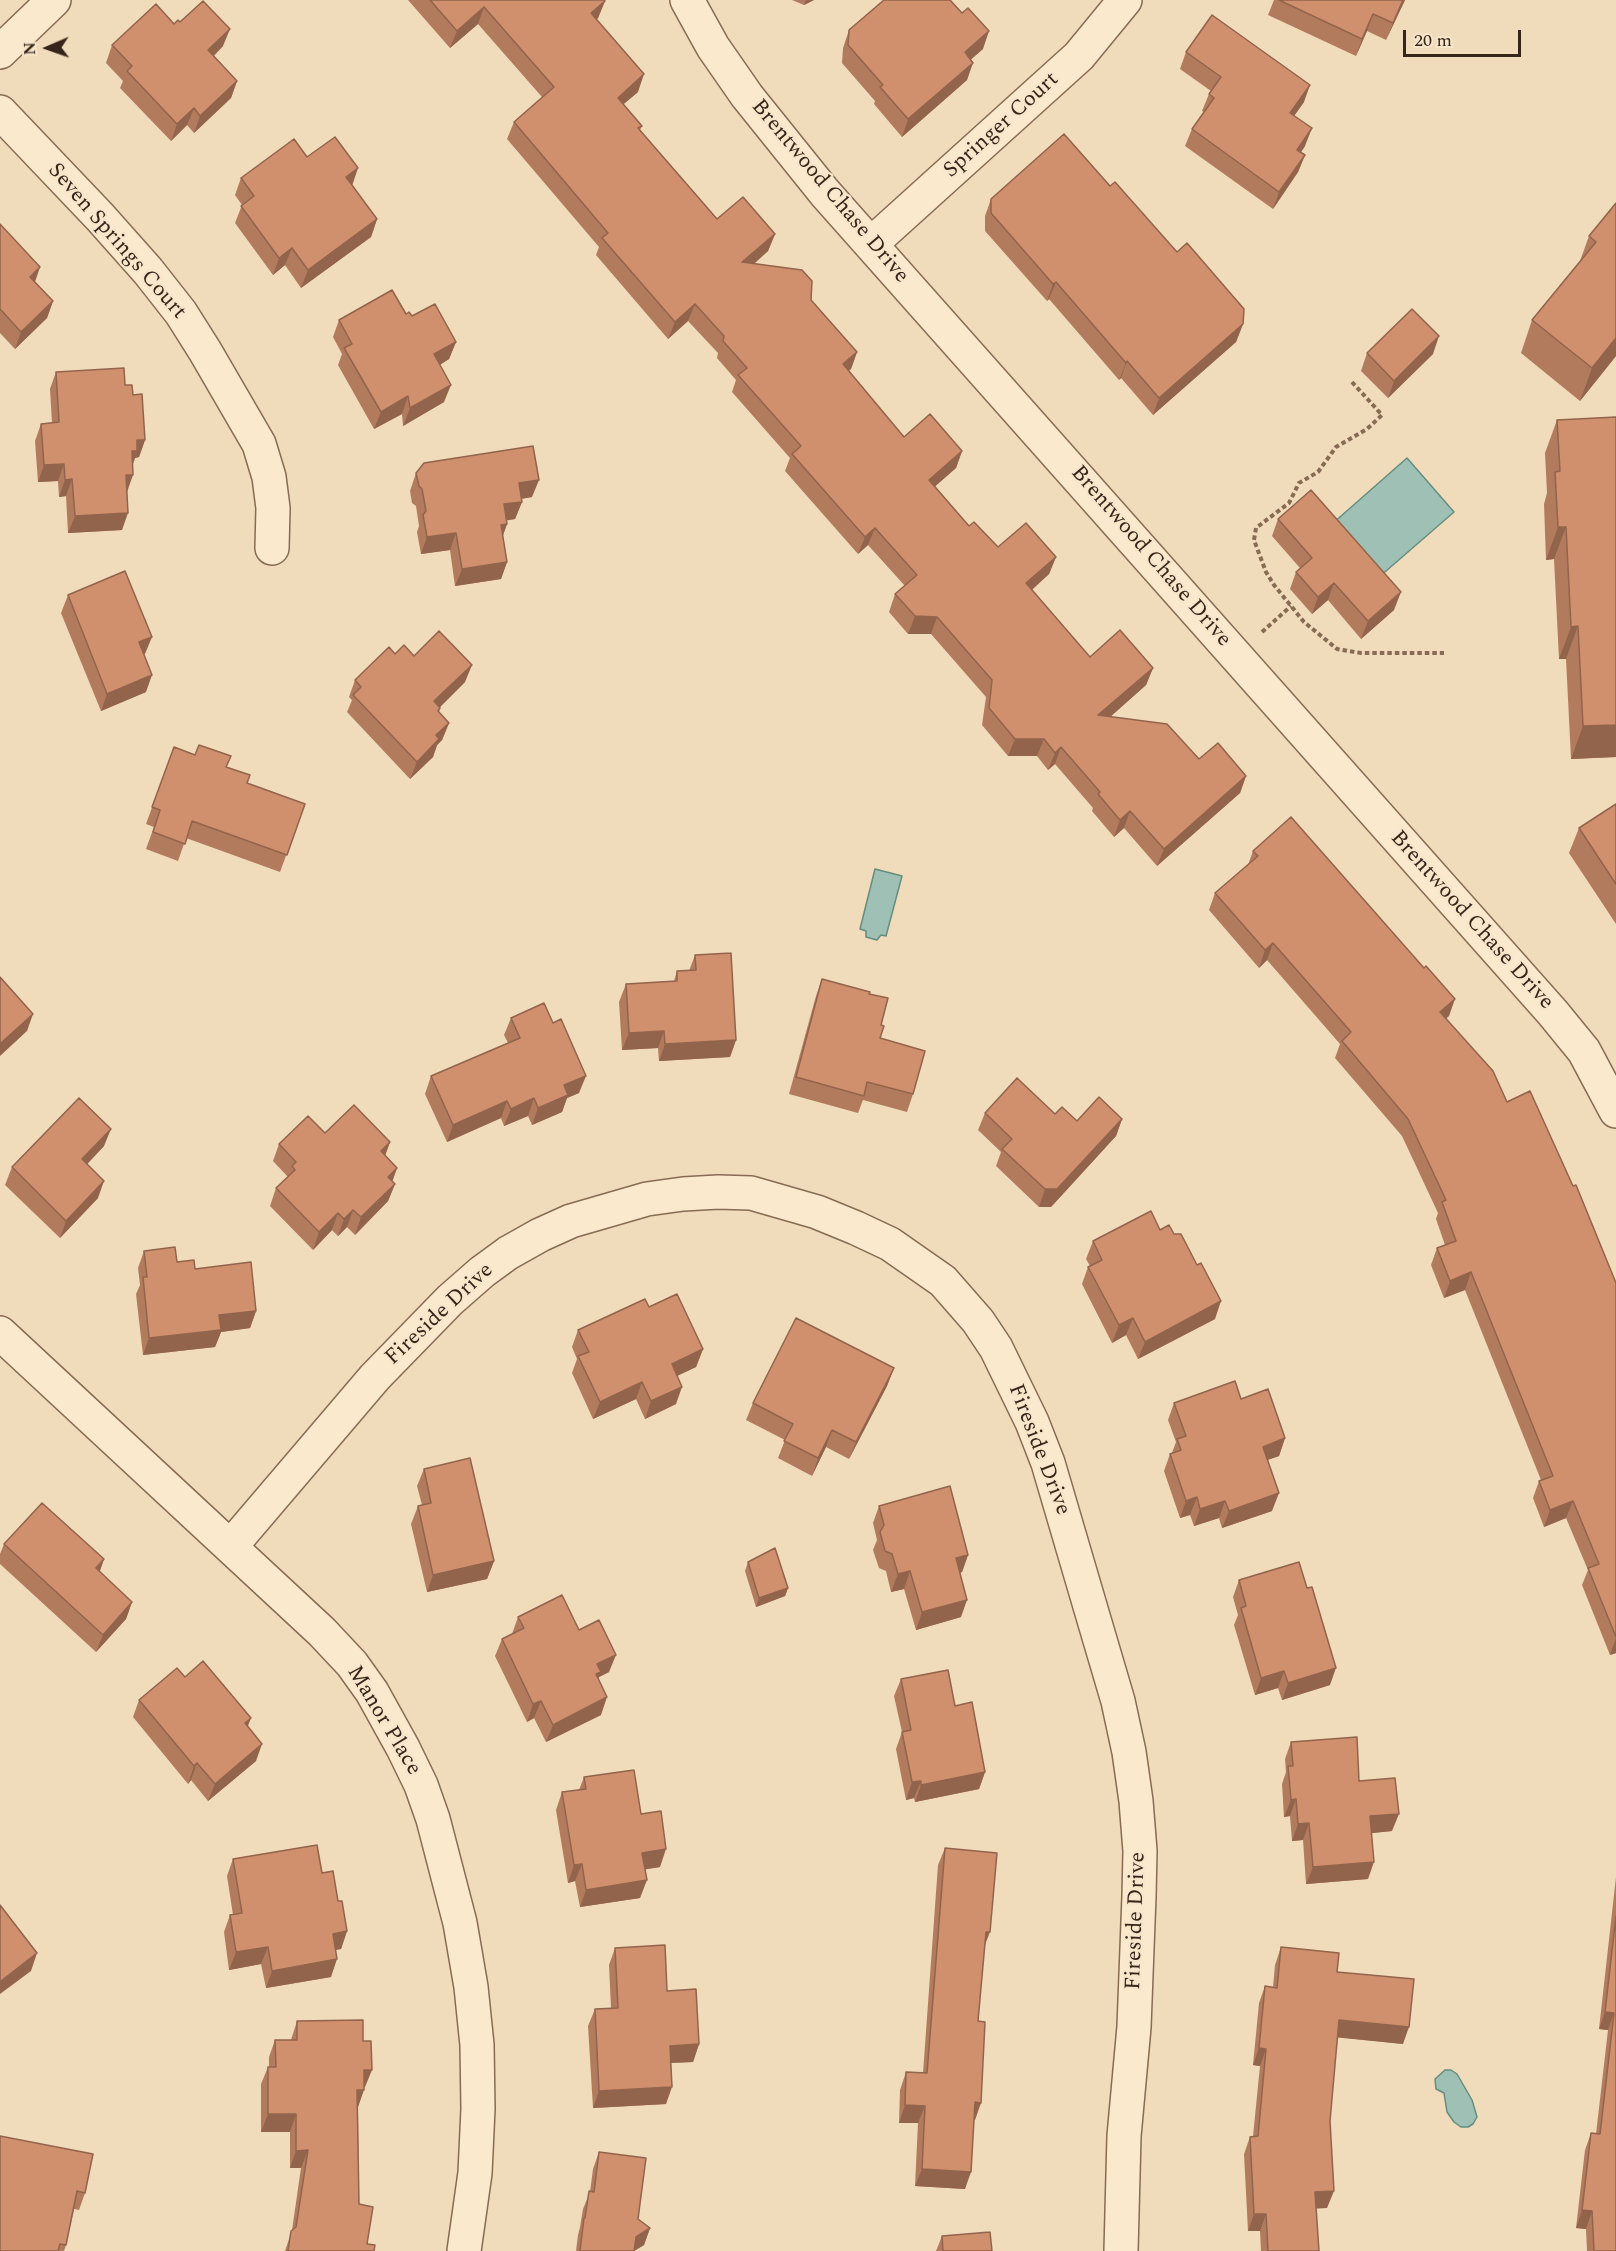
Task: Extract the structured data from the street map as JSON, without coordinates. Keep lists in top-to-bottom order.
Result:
{
  "streets": {
    "street": [
      "Springer Court",
      "Brentwood Chase Drive",
      "Seven Springs Court",
      "Fireside Drive",
      "Manor Place"
    ]
  },
  "crossings": [
    ["Springer Court", "Brentwood Chase Drive"],
    ["Fireside Drive", "Manor Place"]
  ],
  "scale_bar": "20 m",
  "north": "left"
}
